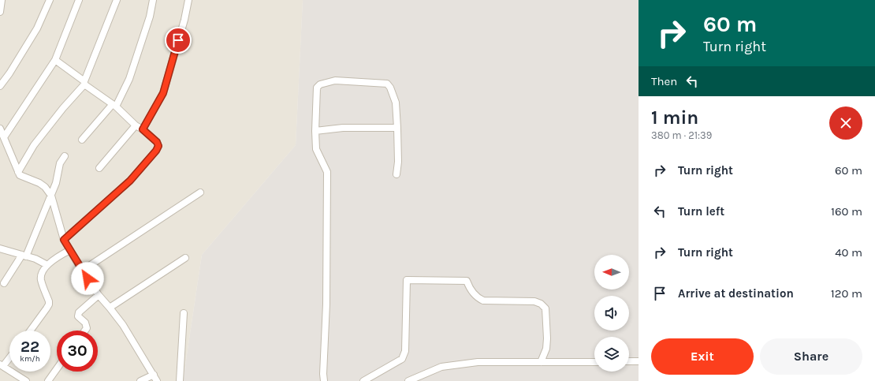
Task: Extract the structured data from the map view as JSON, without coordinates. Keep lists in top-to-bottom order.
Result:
{
  "north": "left",
  "page": {
    "turn": ["60 m", "Turn right"],
    "then": "Then",
    "heading": ["1 min", "380 m · 21:39"],
    "list": [
      {
        "name": "Turn right",
        "value": "60 m"
      },
      {
        "name": "Turn left",
        "value": "160 m"
      },
      {
        "name": "Turn right",
        "value": "40 m"
      },
      {
        "name": "Arrive at destination",
        "value": "120 m"
      }
    ],
    "speed": "22 km/h",
    "limit": "30",
    "buttons": ["Exit", "Share"]
  }
}
